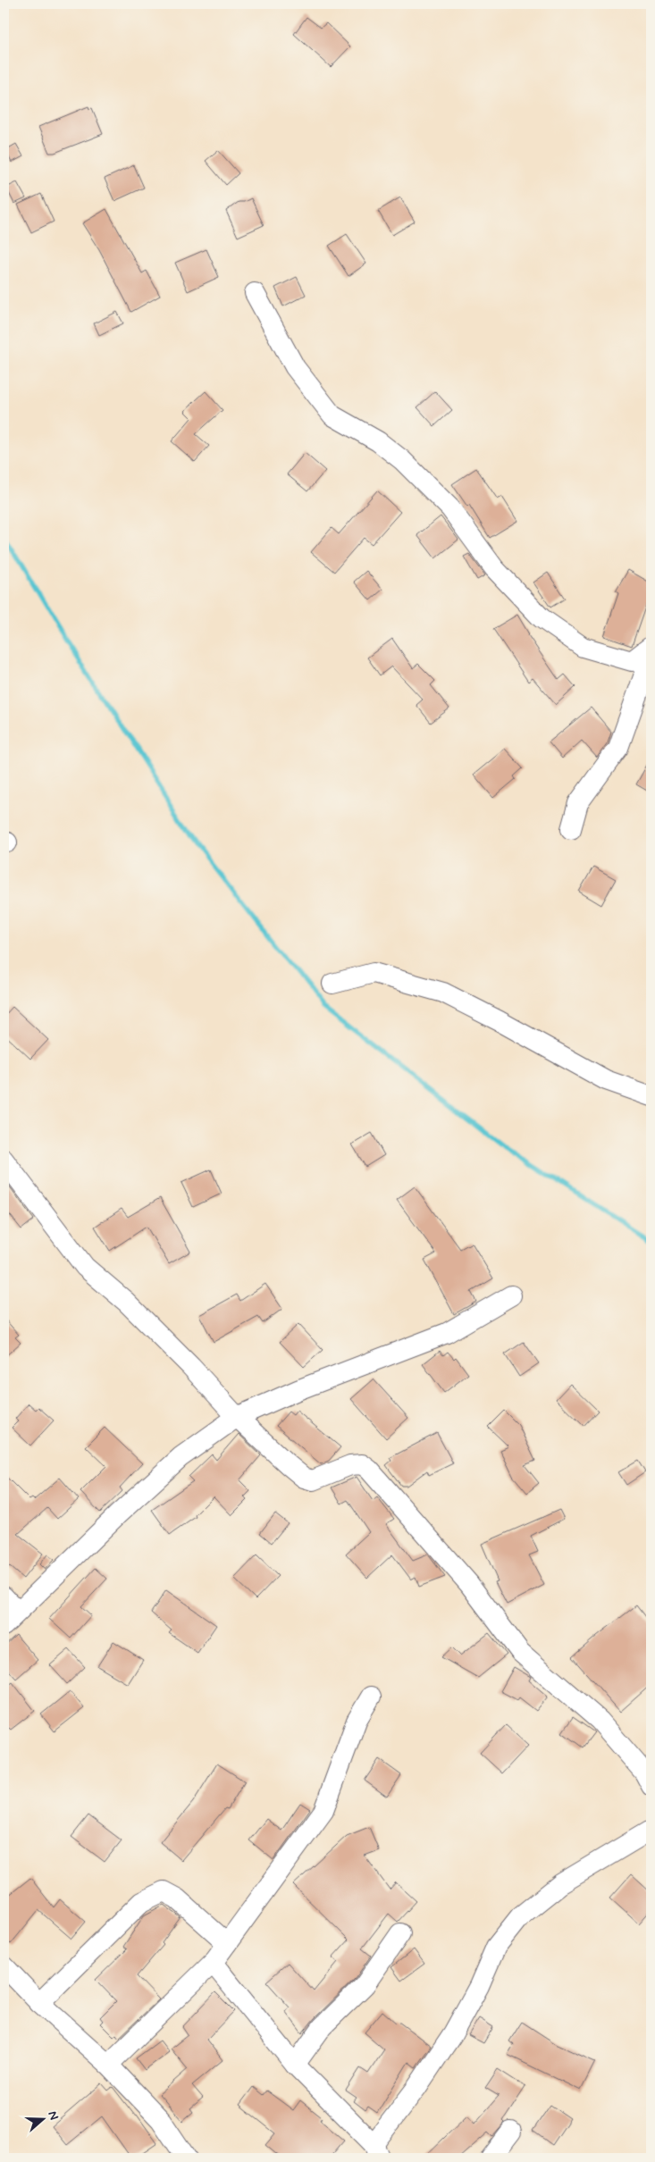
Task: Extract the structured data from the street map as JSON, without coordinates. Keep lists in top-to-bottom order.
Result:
{
  "north": "right"
}
